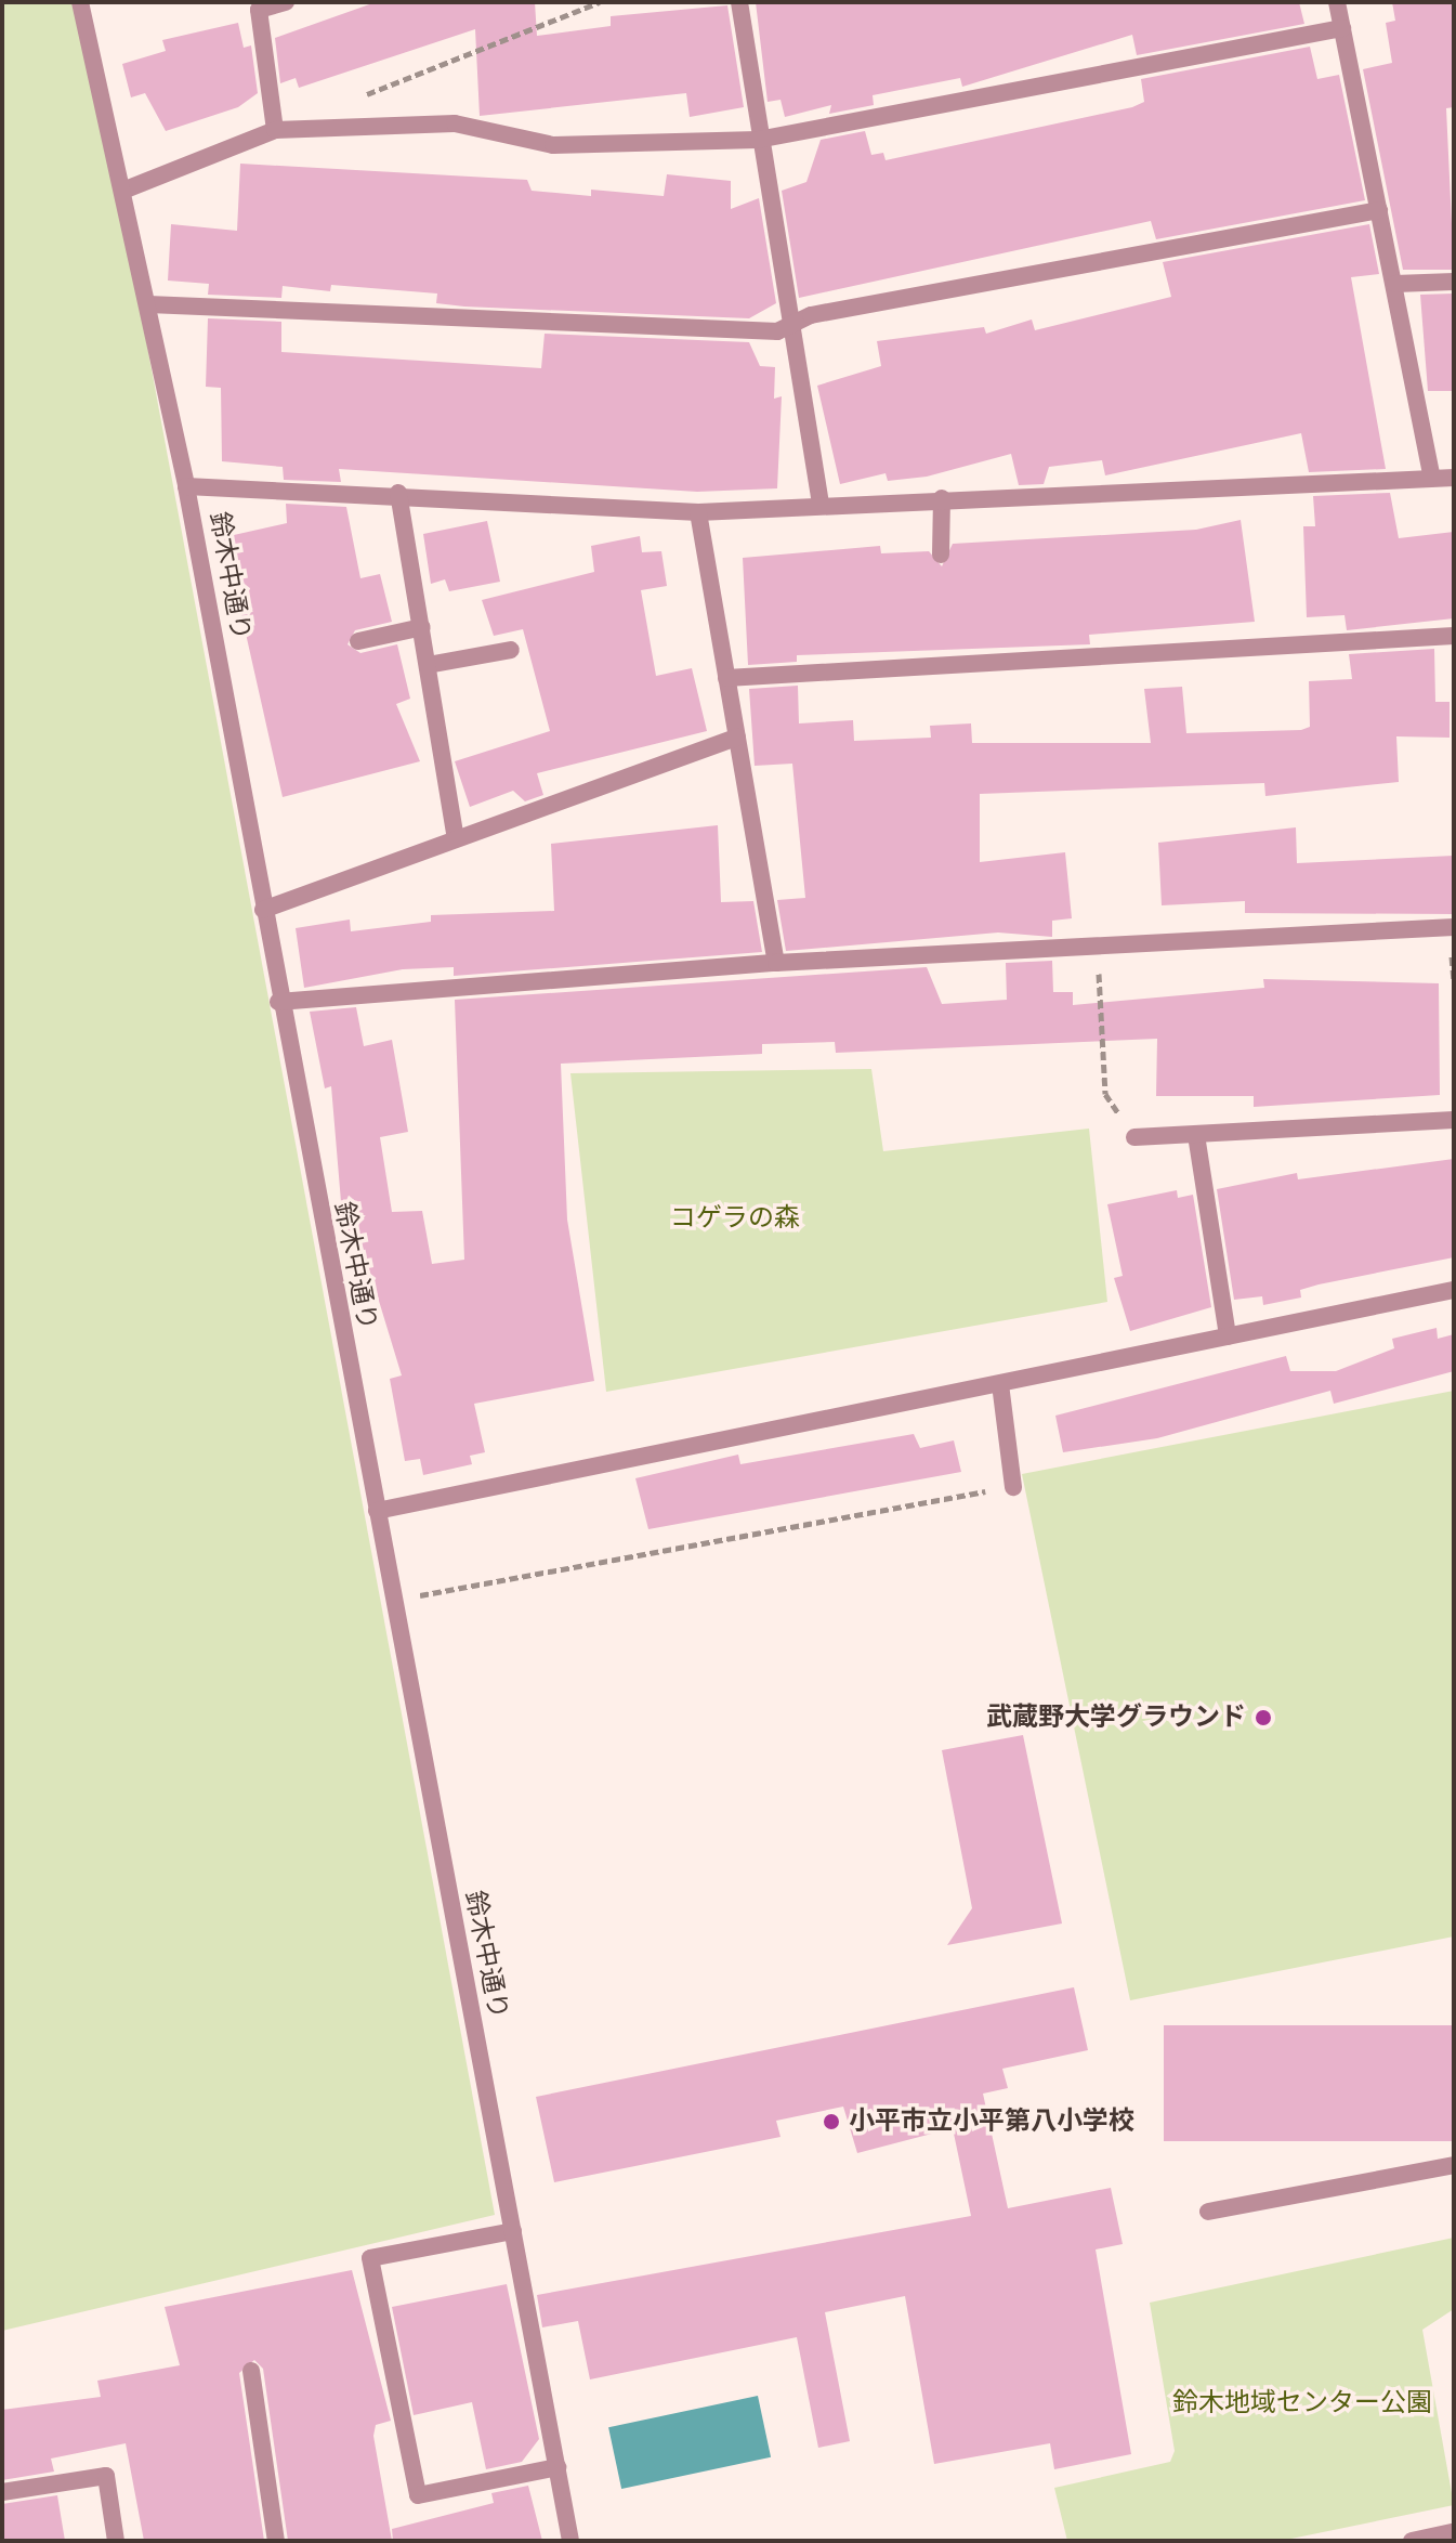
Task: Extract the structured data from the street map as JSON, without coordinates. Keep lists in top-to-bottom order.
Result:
{
  "streets": {
    "street": ["鈴木中通り"]
  },
  "parks": ["コゲラの森", "鈴木地域センター公園"],
  "places": ["武蔵野大学グラウンド", "小平市立小平第八小学校"]
}
